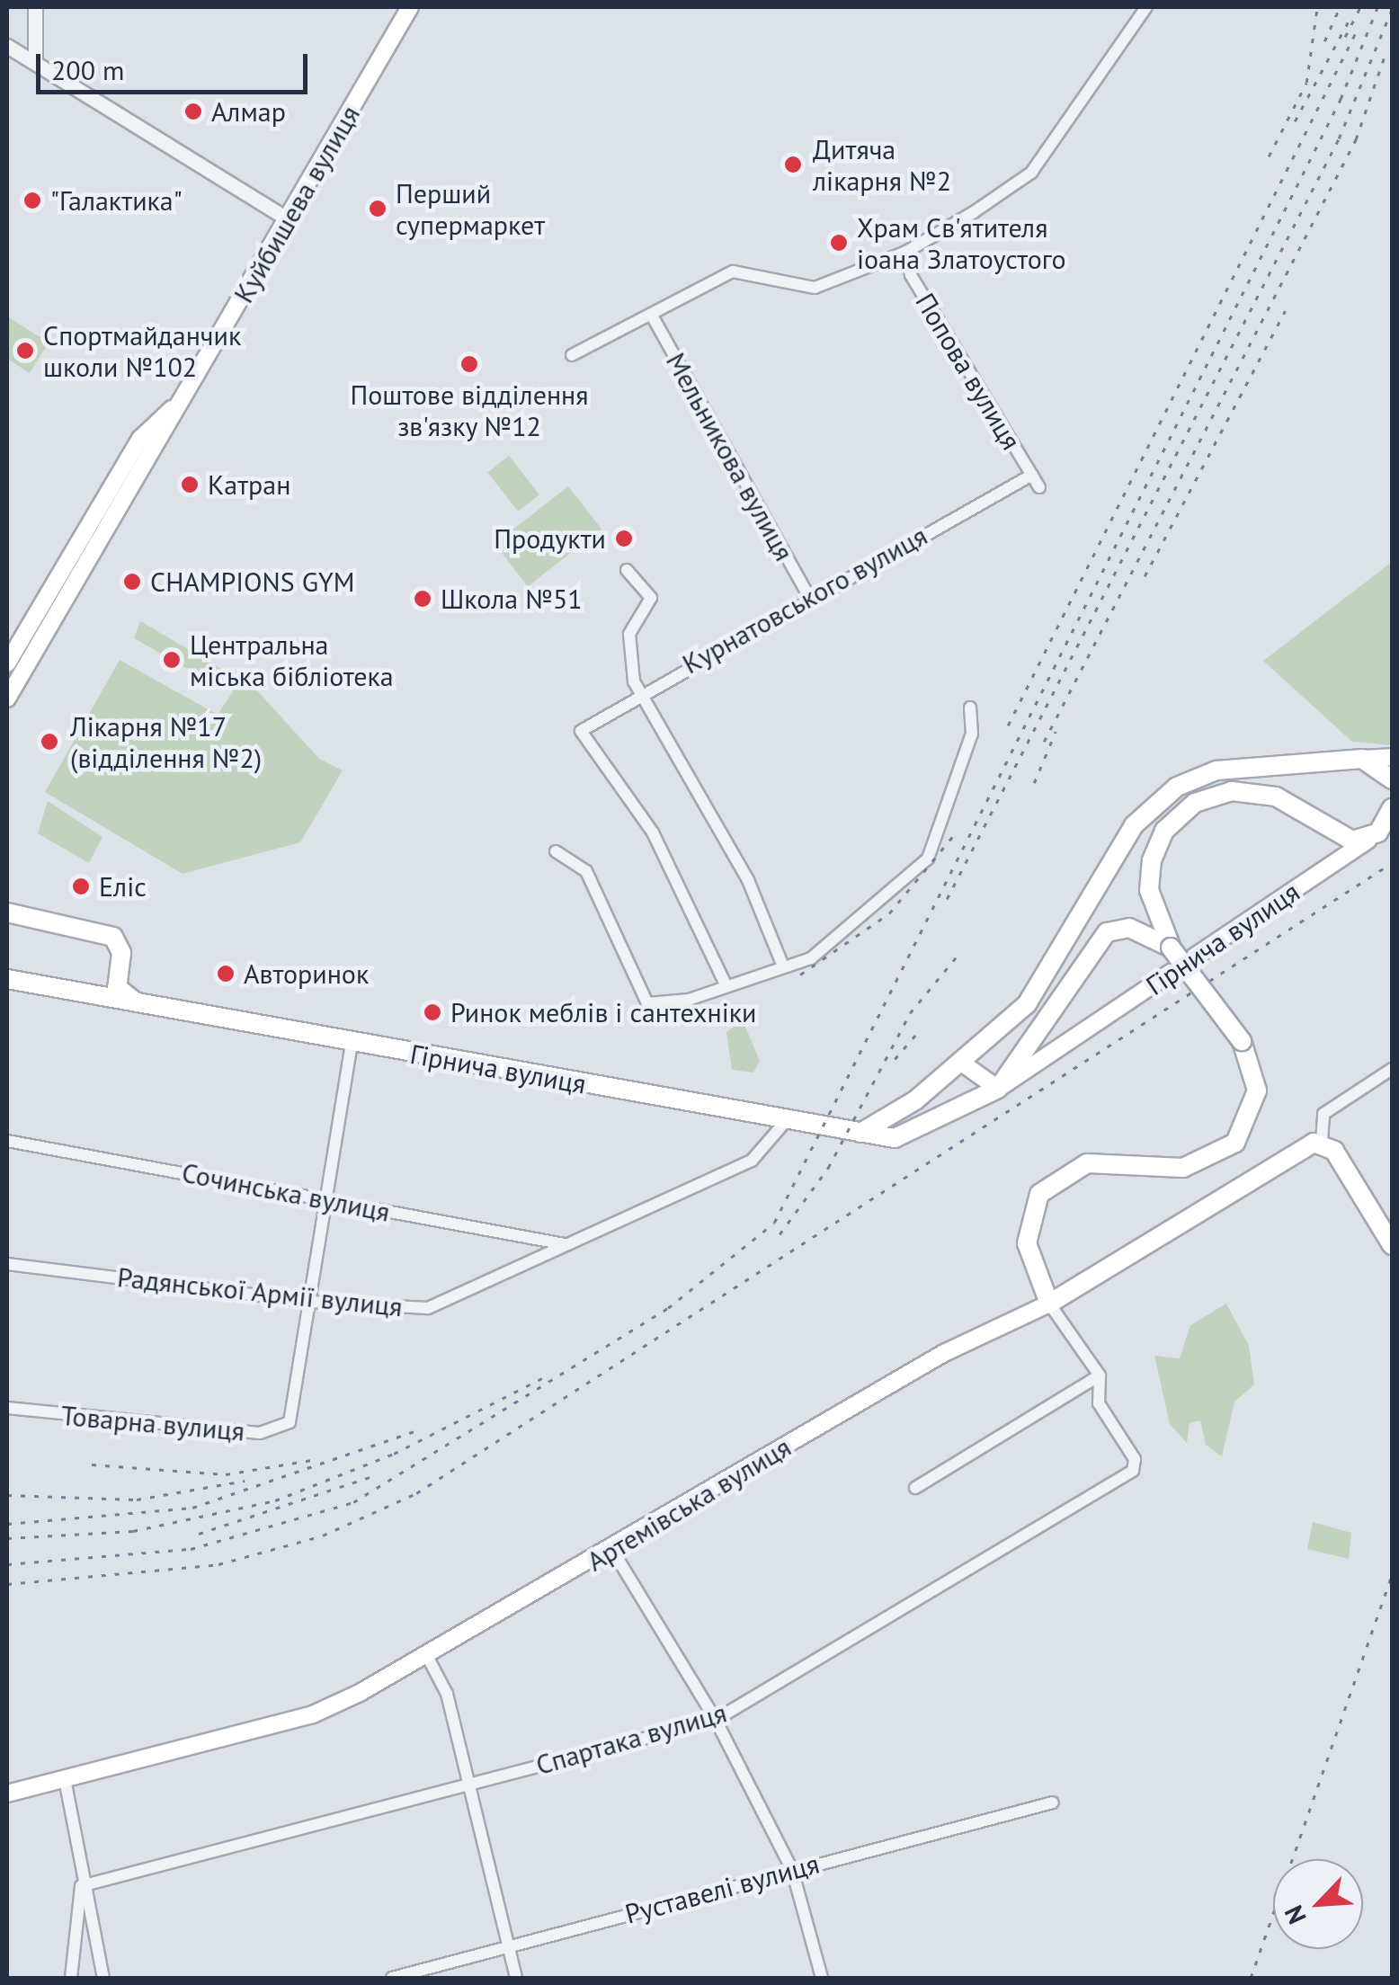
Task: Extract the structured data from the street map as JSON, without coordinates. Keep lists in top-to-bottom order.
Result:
{
  "streets": {
    "main road": ["Куйбишева вулиця", "Гірнича вулиця", "Артемівська вулиця"],
    "street": [
      "Попова вулиця",
      "Мельникова вулиця",
      "Курнатовського вулиця",
      "Сочинська вулиця",
      "Радянської Армії вулиця",
      "Товарна вулиця",
      "Спартака вулиця",
      "Руставелі вулиця"
    ]
  },
  "crossings": [
    ["Попова вулиця", "Курнатовського вулиця"],
    ["Мельникова вулиця", "Курнатовського вулиця"],
    ["Гірнича вулиця", "Радянської Армії вулиця"],
    ["Гірнича вулиця", "Товарна вулиця"],
    ["Сочинська вулиця", "Радянської Армії вулиця"],
    ["Сочинська вулиця", "Товарна вулиця"],
    ["Радянської Армії вулиця", "Товарна вулиця"],
    ["Артемівська вулиця", "Спартака вулиця"]
  ],
  "places": [
    "Алмар",
    "Дитяча лікарня №2",
    "\"Галактика\"",
    "Перший супермаркет",
    "Храм Св'ятителя іоана Златоустого",
    "Спортмайданчик школи №102",
    "Поштове відділення зв'язку №12",
    "Катран",
    "Продукти",
    "CHAMPIONS GYM",
    "Школа №51",
    "Центральна міська бібліотека",
    "Лікарня №17 (відділення №2)",
    "Еліс",
    "Авторинок",
    "Ринок меблів і сантехніки"
  ],
  "scale_bar": "200 m",
  "north": "bottom left"
}
